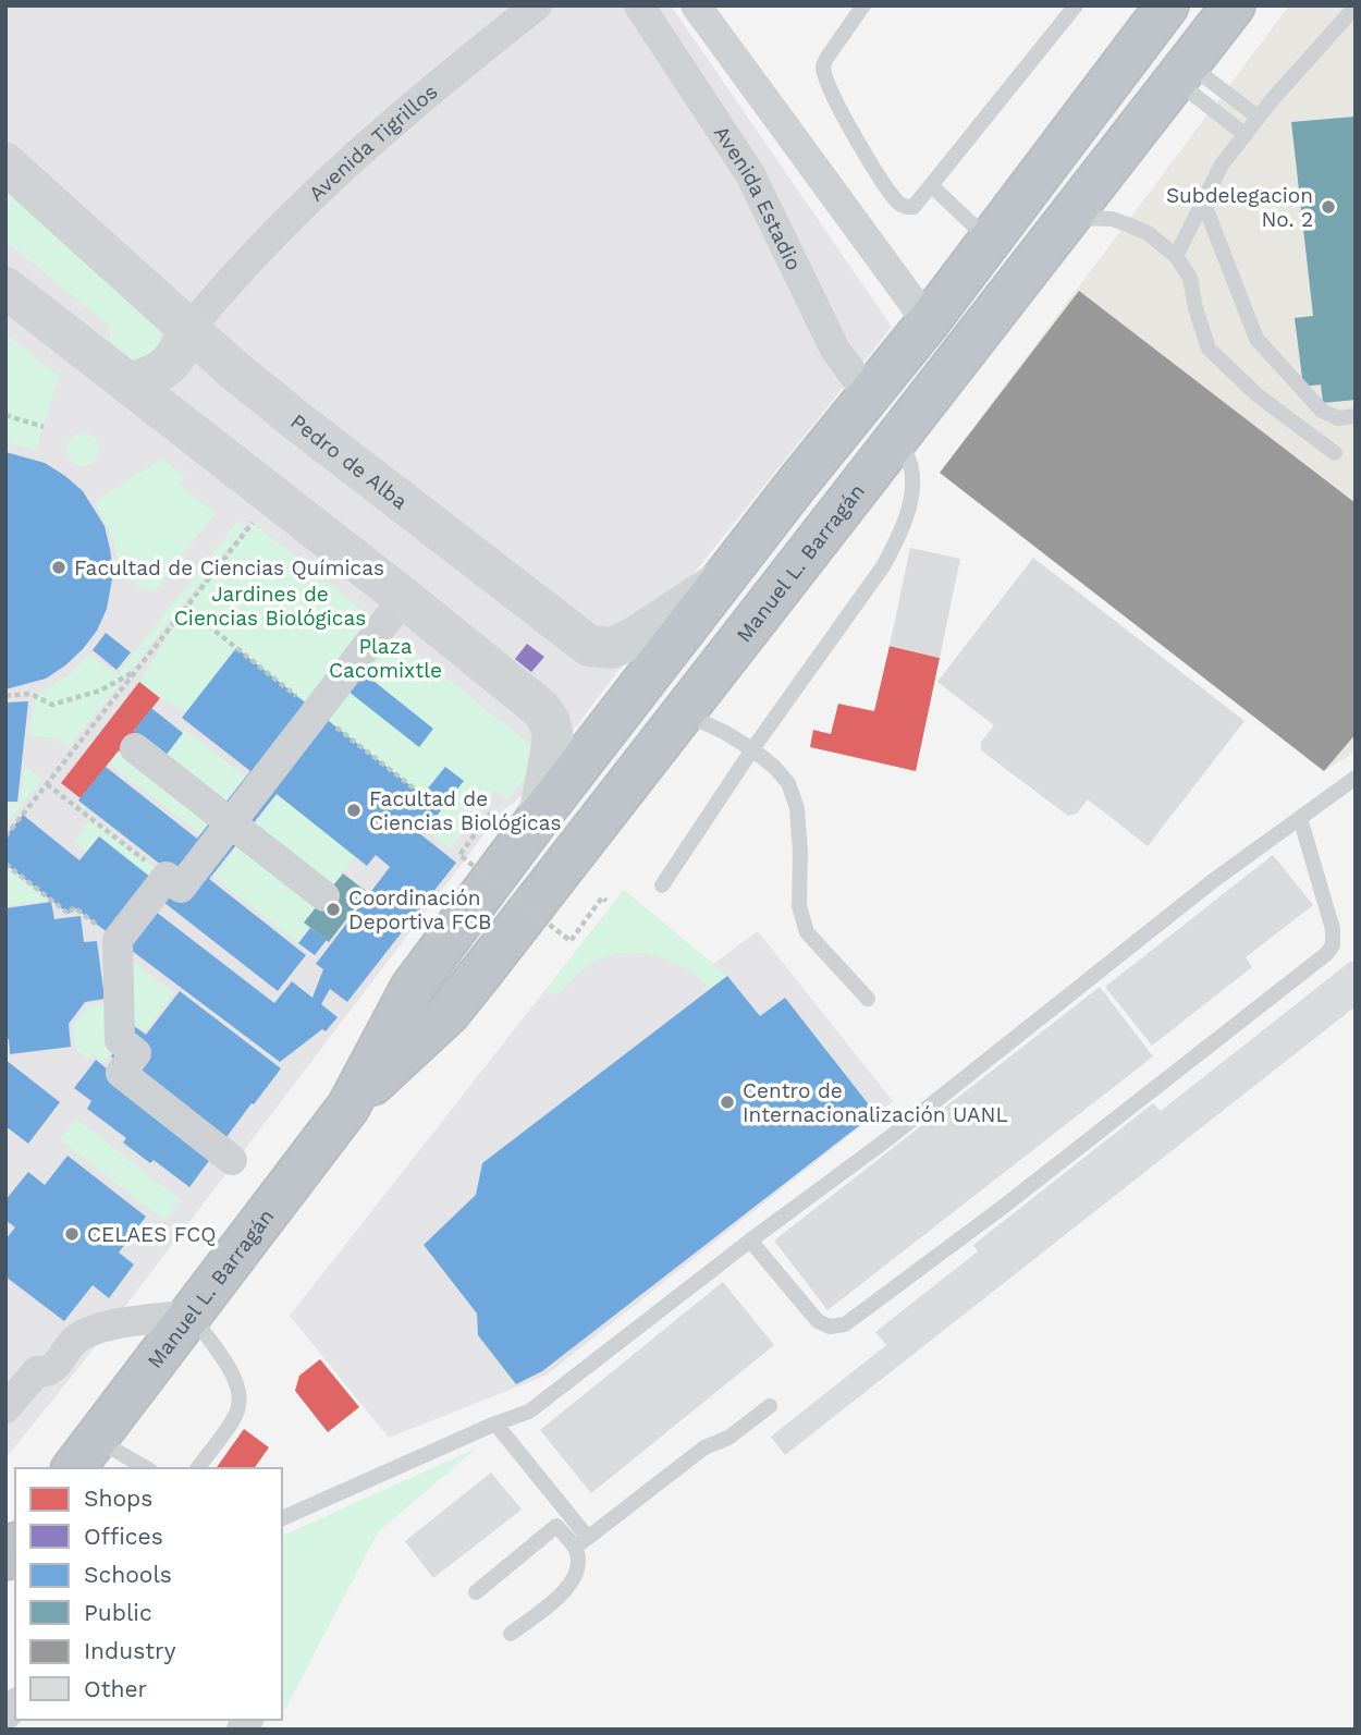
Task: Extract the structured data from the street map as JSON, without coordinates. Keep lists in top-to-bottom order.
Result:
{
  "streets": {
    "highway": ["Manuel L. Barragán"],
    "street": ["Avenida Tigrillos", "Avenida Estadio", "Pedro de Alba"]
  },
  "crossings": [
    ["Avenida Tigrillos", "Pedro de Alba"],
    ["Avenida Estadio", "Manuel L. Barragán"],
    ["Pedro de Alba", "Manuel L. Barragán"]
  ],
  "parks": ["Jardines de Ciencias Biológicas", "Plaza Cacomixtle"],
  "places": [
    "Subdelegacion No. 2",
    "Facultad de Ciencias Químicas",
    "Facultad de Ciencias Biológicas",
    "Coordinación Deportiva FCB",
    "Centro de Internacionalización UANL",
    "CELAES FCQ"
  ],
  "legend": [
    "Shops",
    "Offices",
    "Schools",
    "Public",
    "Industry",
    "Other"
  ]
}
